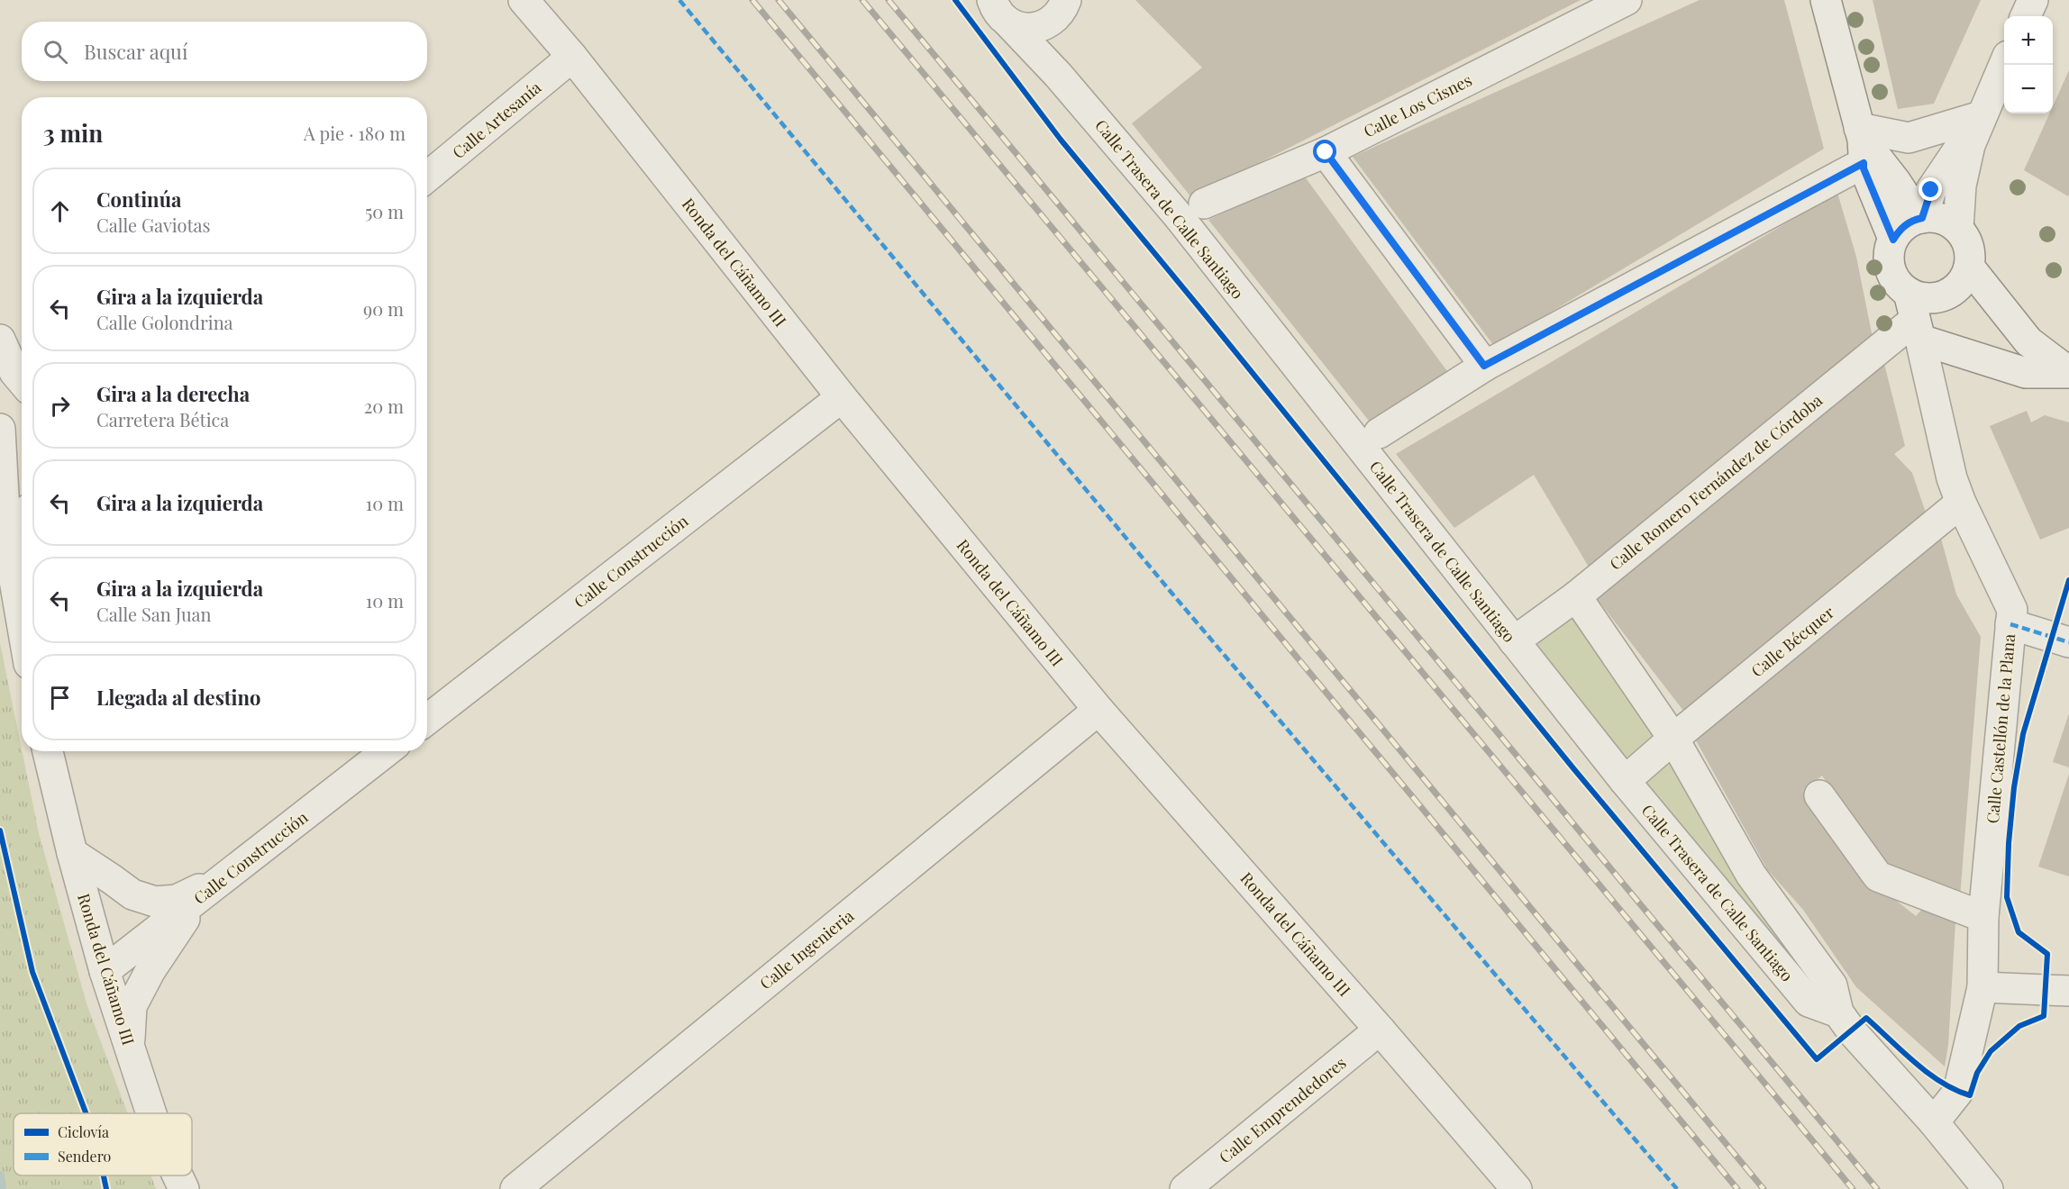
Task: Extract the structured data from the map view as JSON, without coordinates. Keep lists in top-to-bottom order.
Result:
{
  "streets": {
    "street": [
      "Calle Los Cisnes",
      "Calle Artesanía",
      "Calle Trasera de Calle Santiago",
      "Ronda del Cáñamo III",
      "Calle Romero Fernández de Córdoba",
      "Calle Construcción",
      "Calle Bécquer",
      "Calle Castellón de la Plana",
      "Calle Ingenieria",
      "Calle Emprendedores"
    ]
  },
  "crossings": [
    ["Calle Artesanía", "Ronda del Cáñamo III"],
    ["Calle Trasera de Calle Santiago", "Calle Romero Fernández de Córdoba"],
    ["Calle Trasera de Calle Santiago", "Calle Bécquer"],
    ["Calle Trasera de Calle Santiago", "Calle Castellón de la Plana"],
    ["Ronda del Cáñamo III", "Calle Construcción"],
    ["Ronda del Cáñamo III", "Calle Ingenieria"],
    ["Ronda del Cáñamo III", "Calle Emprendedores"],
    ["Calle Romero Fernández de Córdoba", "Calle Castellón de la Plana"],
    ["Calle Bécquer", "Calle Castellón de la Plana"]
  ],
  "legend": ["Ciclovía", "Sendero"],
  "page": {
    "map_buttons": ["+", "−"],
    "search": "Buscar aquí",
    "heading": ["3 min", "A pie · 180 m"],
    "list": [
      ["Continúa", "Calle Gaviotas", "50 m"],
      ["Gira a la izquierda", "Calle Golondrina", "90 m"],
      ["Gira a la derecha", "Carretera Bética", "20 m"],
      ["Gira a la izquierda", "10 m"],
      ["Gira a la izquierda", "Calle San Juan", "10 m"],
      "Llegada al destino"
    ]
  }
}
